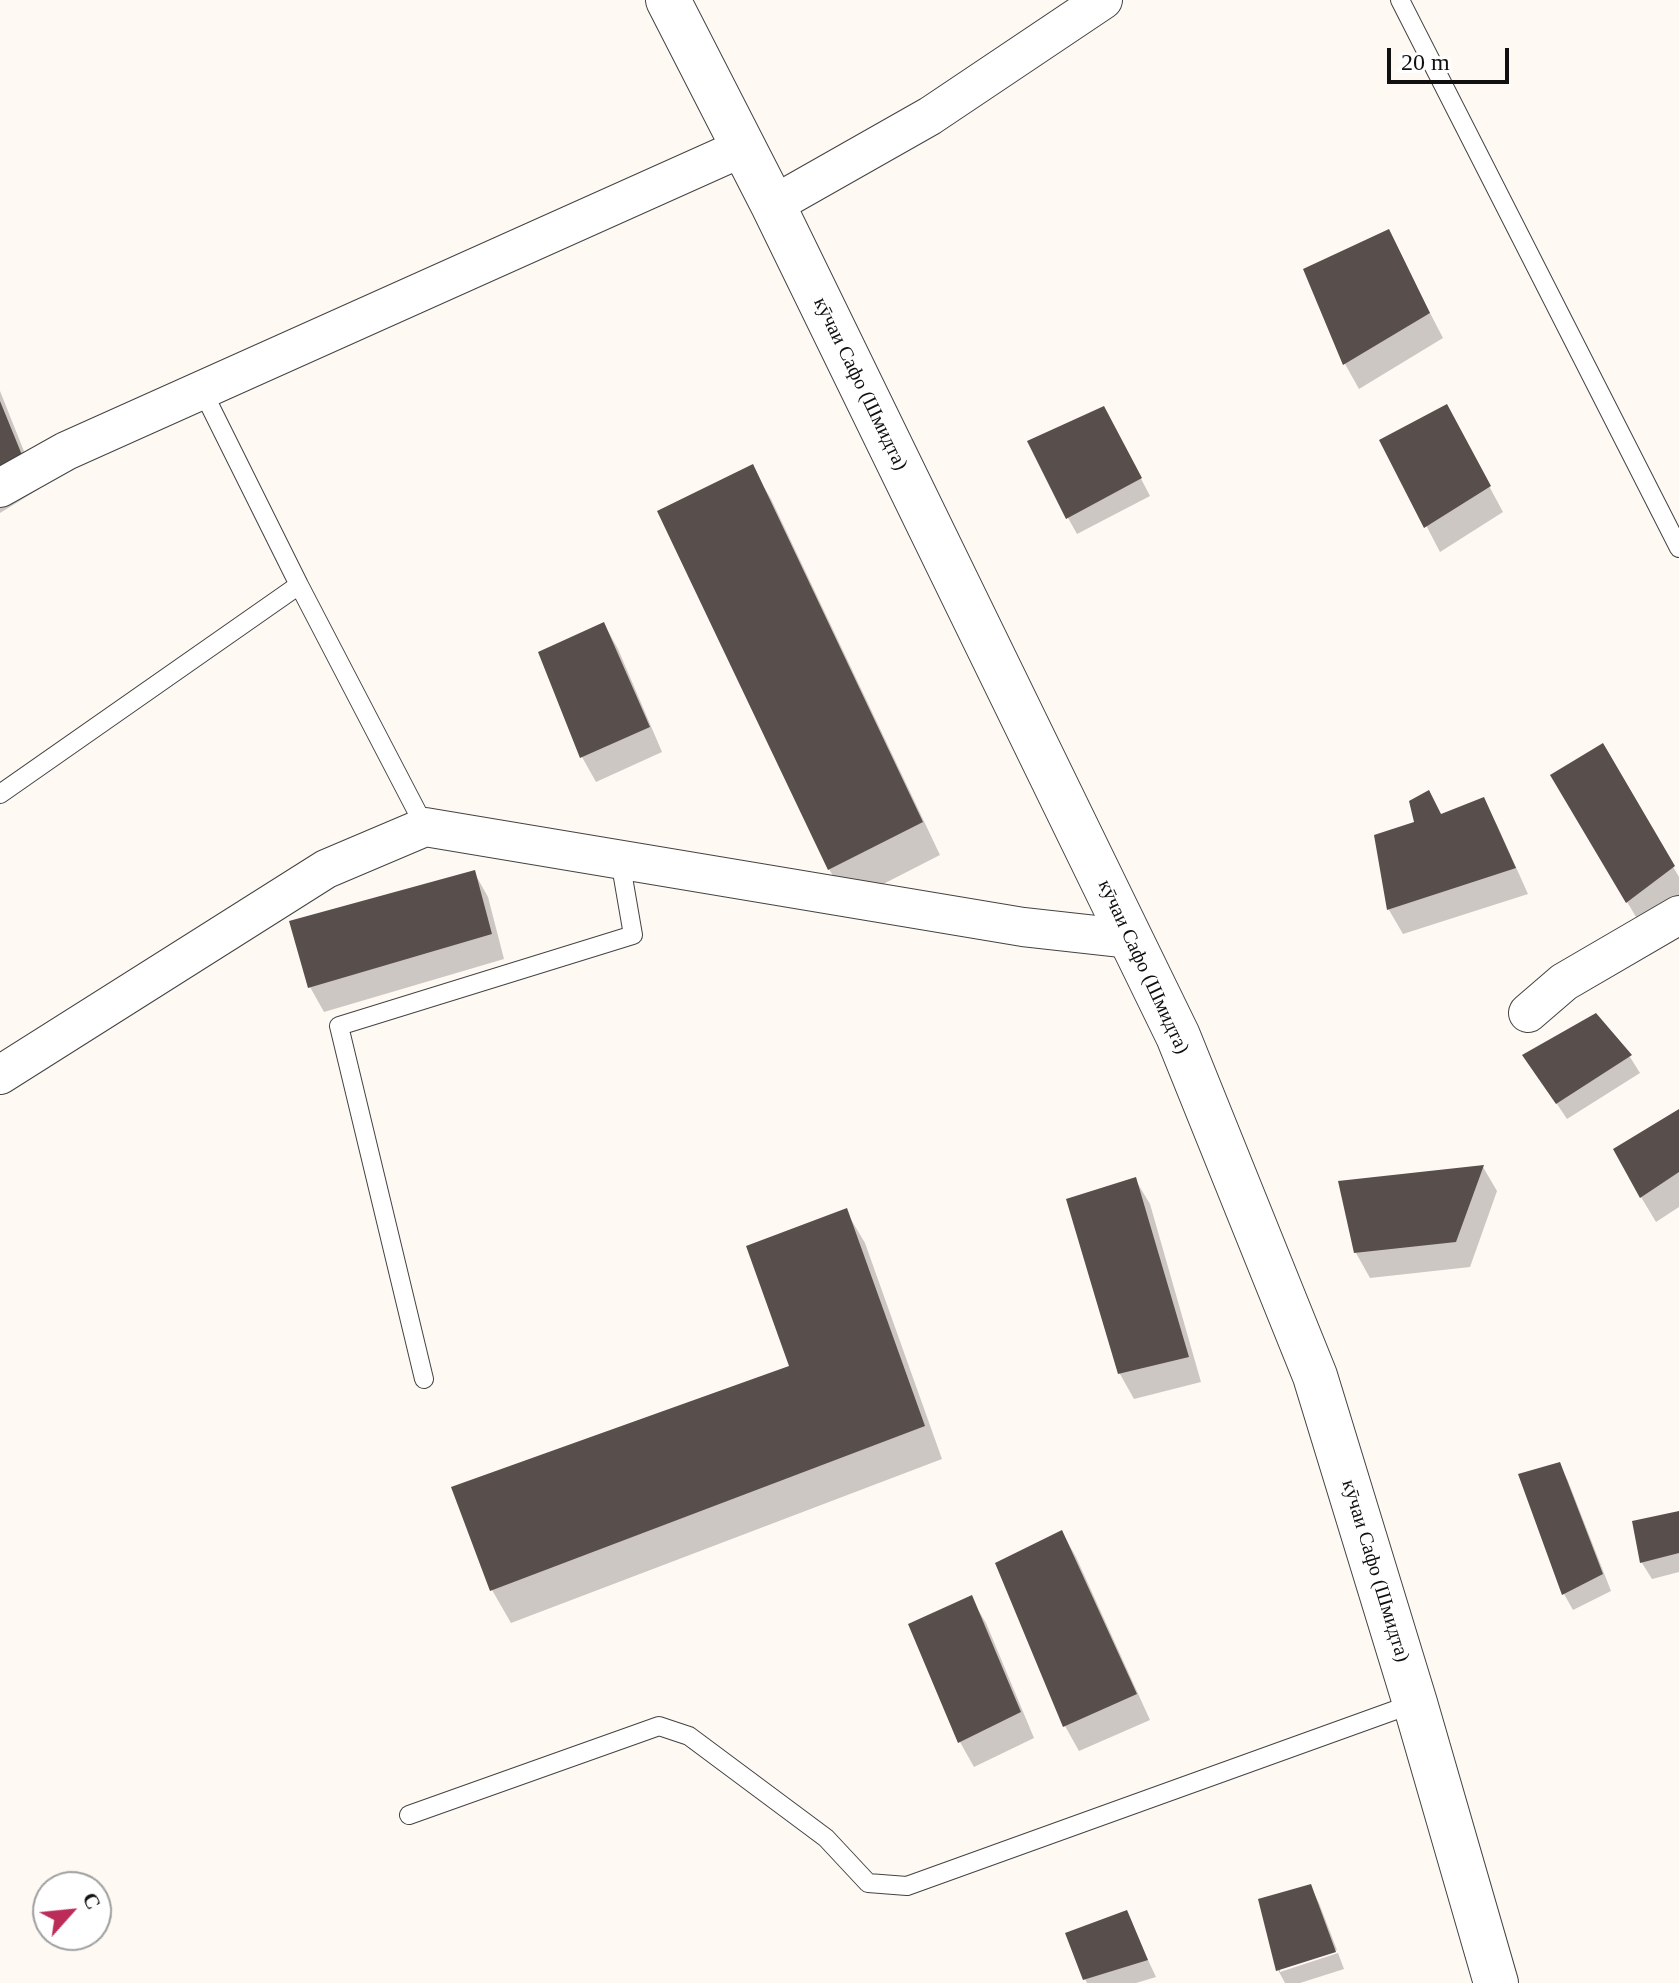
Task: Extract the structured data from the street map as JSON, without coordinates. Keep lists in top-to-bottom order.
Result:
{
  "streets": {
    "street": ["кӯчаи Сафо (Шмидта)"]
  },
  "scale_bar": "20 m",
  "north": "top right"
}
